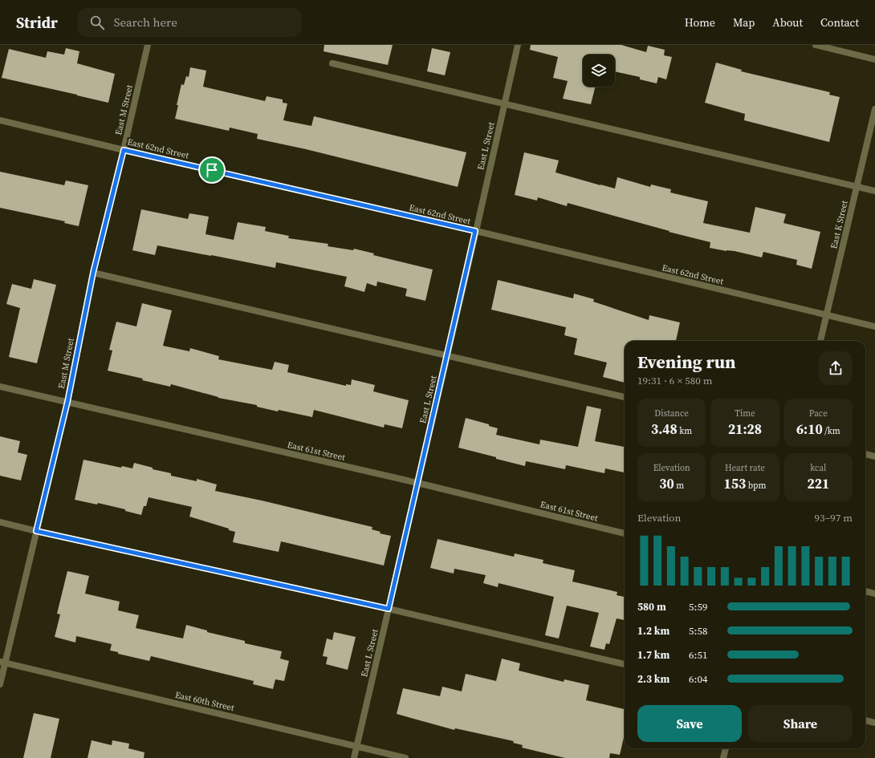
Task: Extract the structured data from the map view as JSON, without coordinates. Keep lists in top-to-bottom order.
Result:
{
  "streets": {
    "street": [
      "East M Street",
      "East L Street",
      "East 62nd Street",
      "East K Street",
      "East 61st Street",
      "East 60th Street"
    ]
  },
  "crossings": [
    ["East M Street", "East 62nd Street"],
    ["East M Street", "East 61st Street"],
    ["East M Street", "East 60th Street"],
    ["East L Street", "East 62nd Street"],
    ["East L Street", "East 61st Street"],
    ["East L Street", "East 60th Street"],
    ["East 62nd Street", "East K Street"]
  ],
  "page": {
    "header": "Stridr",
    "search": "Search here",
    "nav": [
      "Home",
      "Map",
      "About",
      "Contact"
    ],
    "heading": ["Evening run", "19:31 · 6 × 580 m"],
    "stats": [
      ["Distance", "3.48 km"],
      ["Time", "21:28"],
      ["Pace", "6:10 /km"],
      ["Elevation", "30 m"],
      ["Heart rate", "153 bpm"],
      ["kcal", "221"]
    ],
    "chart": ["Elevation", "93–97 m"],
    "list": [
      {
        "name": "580 m",
        "note": "5:59"
      },
      {
        "name": "1.2 km",
        "note": "5:58"
      },
      {
        "name": "1.7 km",
        "note": "6:51"
      },
      {
        "name": "2.3 km",
        "note": "6:04"
      }
    ],
    "buttons": ["Save", "Share"]
  }
}
